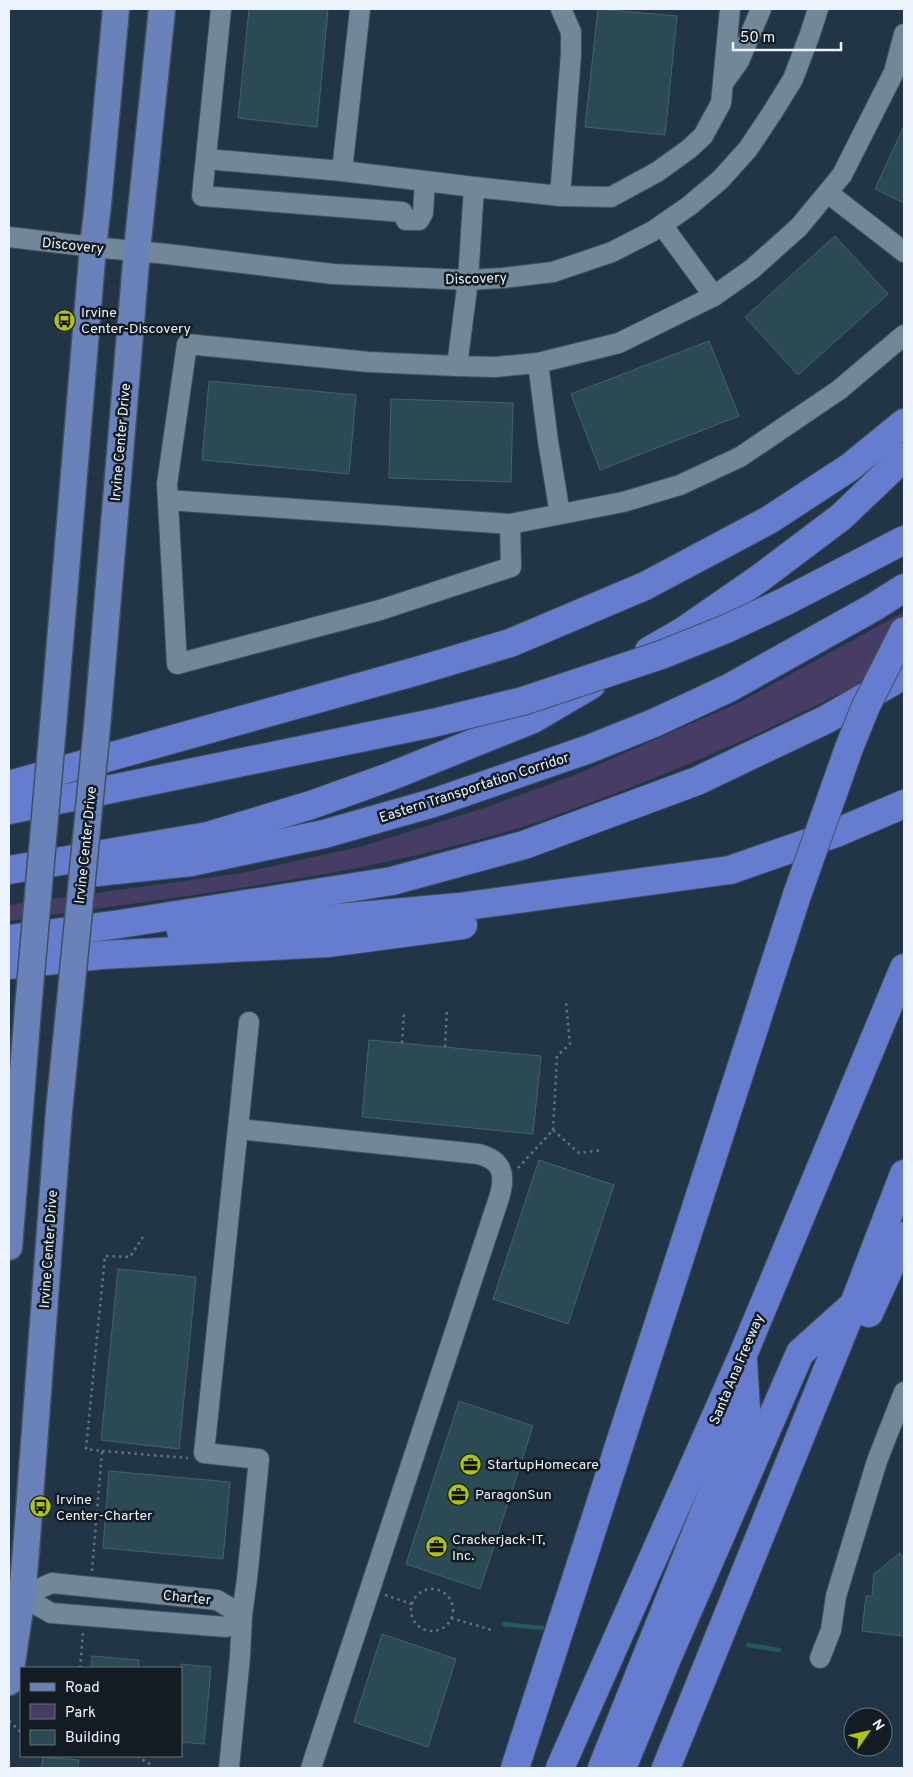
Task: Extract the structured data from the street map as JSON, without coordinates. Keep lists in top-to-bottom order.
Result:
{
  "streets": {
    "highway": ["Eastern Transportation Corridor", "Santa Ana Freeway"],
    "main road": ["Irvine Center Drive"],
    "street": ["Discovery", "Charter"]
  },
  "crossings": [
    ["Discovery", "Irvine Center Drive"],
    ["Irvine Center Drive", "Charter"]
  ],
  "places": {
    "bus stop": ["Irvine Center-Discovery", "Irvine Center-Charter"],
    "office": ["StartupHomecare", "ParagonSun", "Crackerjack-IT, Inc."]
  },
  "legend": ["Road", "Park", "Building"],
  "scale_bar": "50 m",
  "north": "top right"
}
